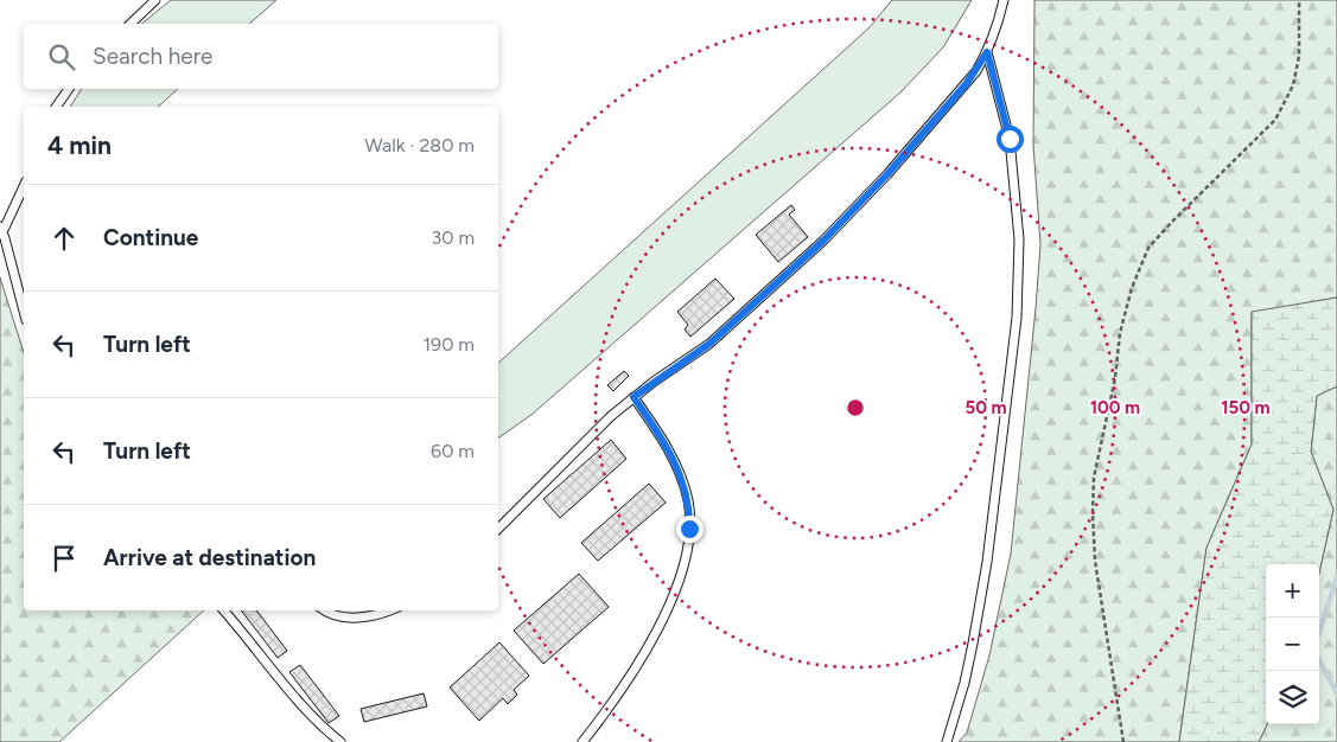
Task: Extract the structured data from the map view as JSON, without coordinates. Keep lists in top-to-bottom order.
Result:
{
  "page": {
    "search": "Search here",
    "heading": ["4 min", "Walk · 280 m"],
    "list": [
      ["Continue", "30 m"],
      ["Turn left", "190 m"],
      ["Turn left", "60 m"],
      "Arrive at destination"
    ],
    "map_buttons": ["+", "−"]
  },
  "rings": ["50 m", "100 m", "150 m"]
}
